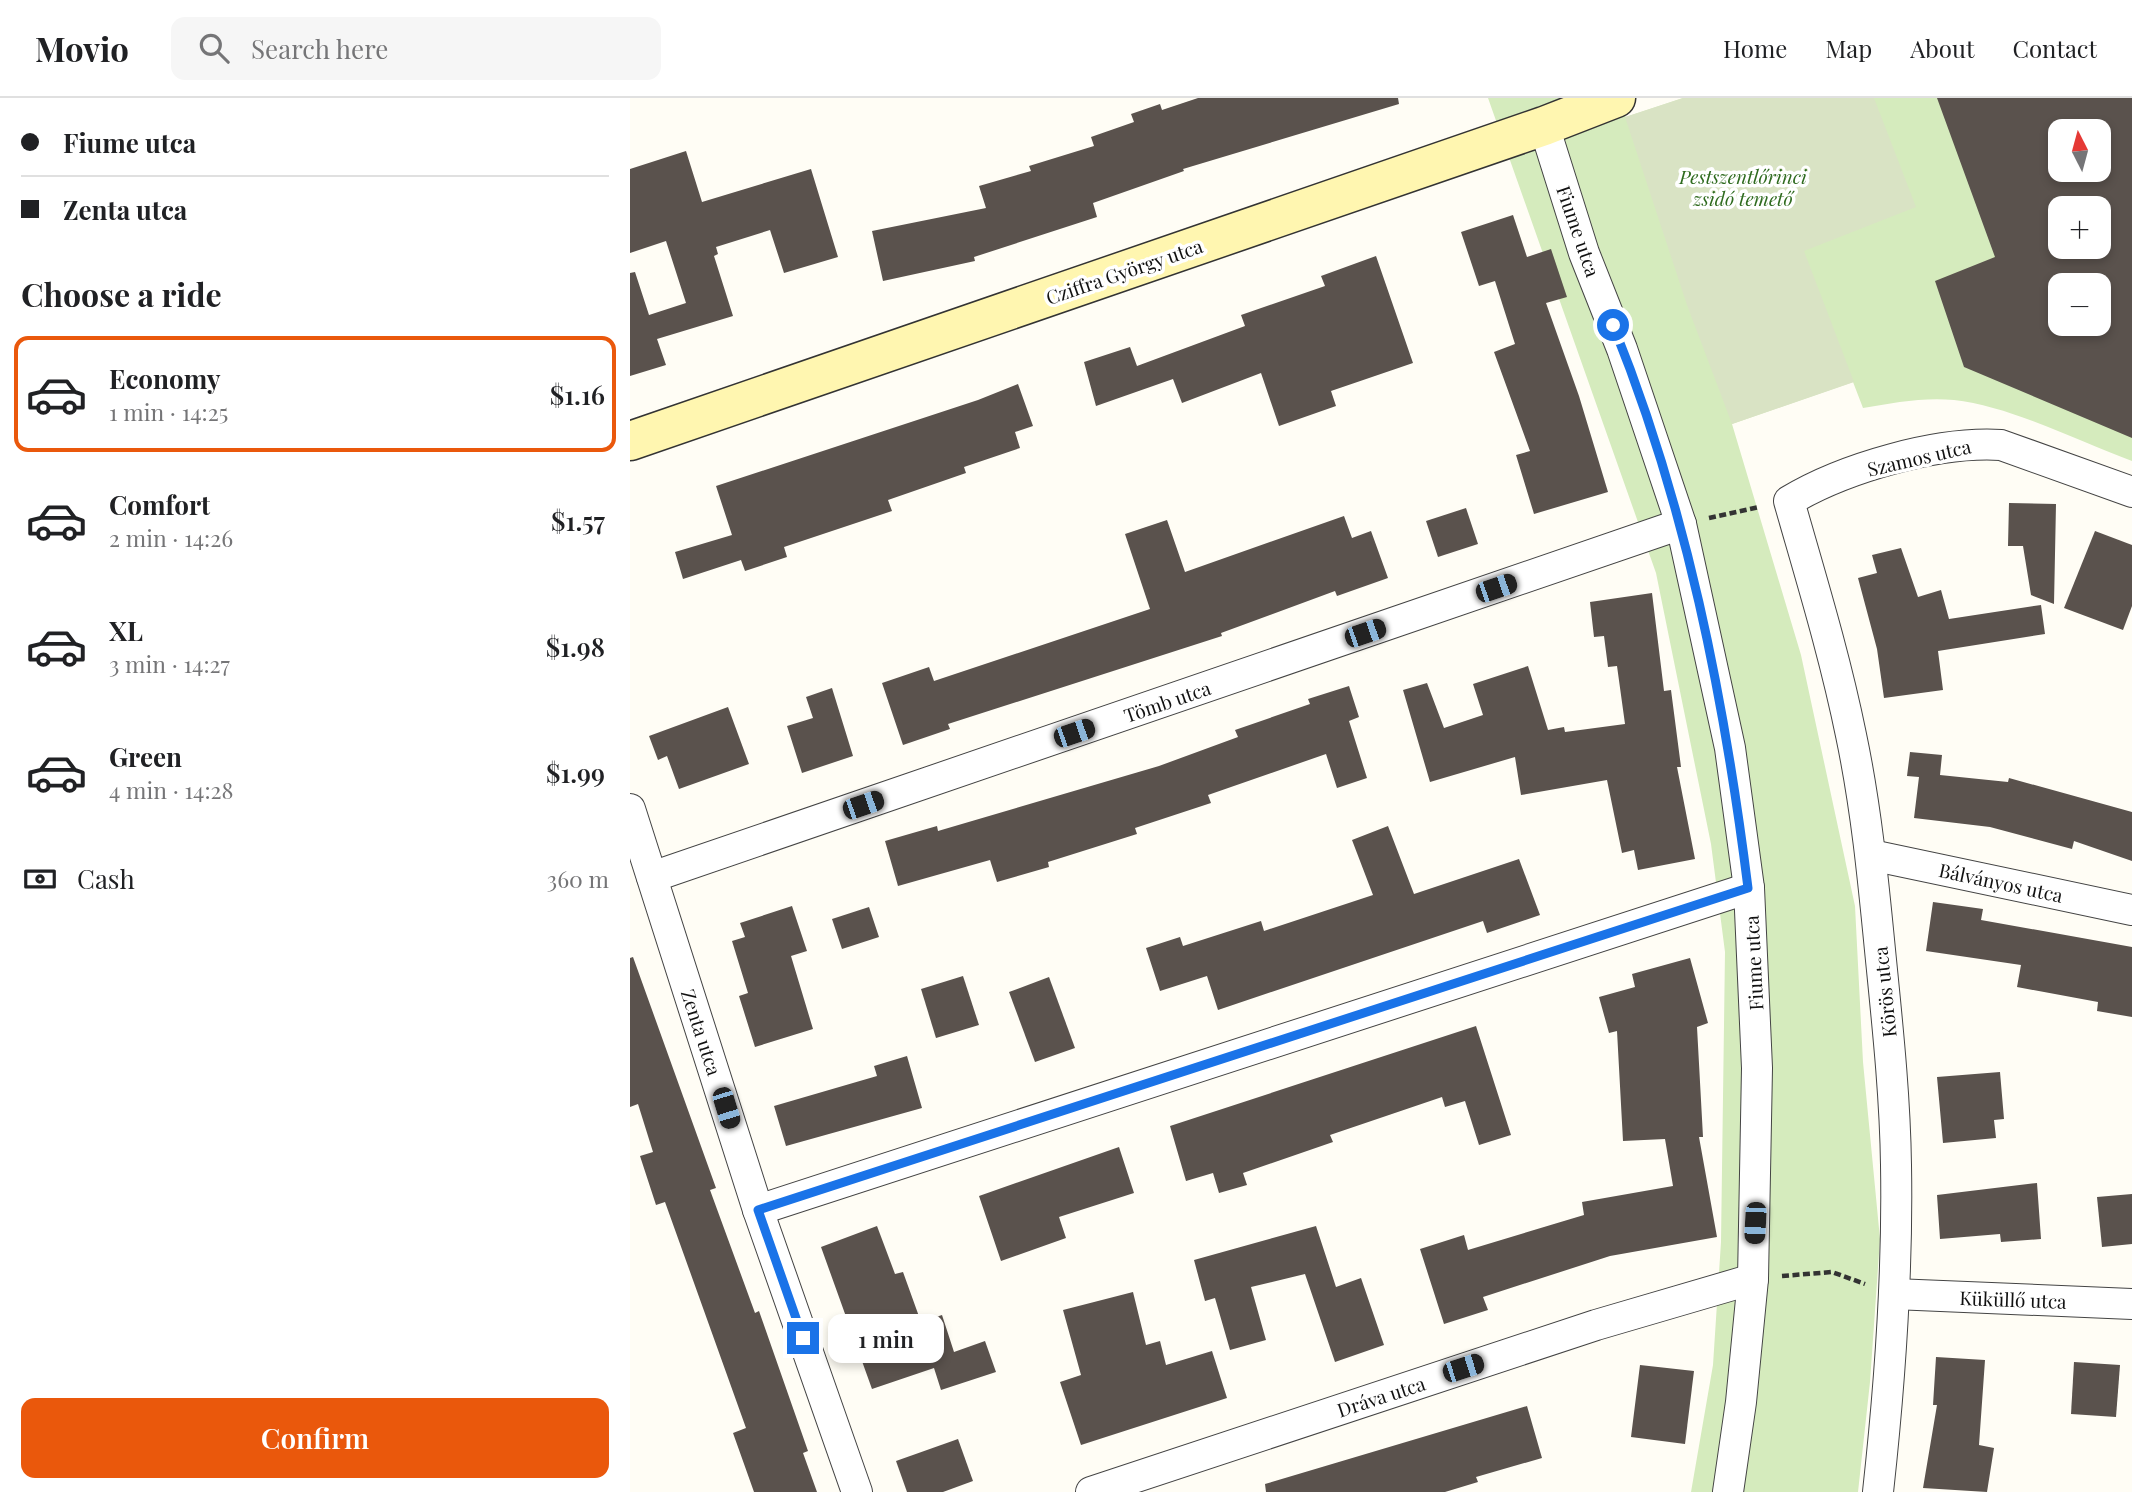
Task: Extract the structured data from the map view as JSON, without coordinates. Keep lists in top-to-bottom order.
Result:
{
  "streets": {
    "street": [
      "Fiume utca",
      "Cziffra György utca",
      "Szamos utca",
      "Tömb utca",
      "Bálványos utca",
      "Körös utca",
      "Zenta utca",
      "Küküllő utca",
      "Dráva utca"
    ]
  },
  "crossings": [
    ["Fiume utca", "Cziffra György utca"],
    ["Fiume utca", "Tömb utca"],
    ["Fiume utca", "Dráva utca"],
    ["Szamos utca", "Körös utca"],
    ["Tömb utca", "Zenta utca"],
    ["Bálványos utca", "Körös utca"],
    ["Körös utca", "Küküllő utca"]
  ],
  "parks": ["Pestszentlőrinci zsidó temető"],
  "north": "top",
  "page": {
    "header": "Movio",
    "search": "Search here",
    "nav": [
      "Home",
      "Map",
      "About",
      "Contact"
    ],
    "banner": ["Fiume utca", "Zenta utca"],
    "map_buttons": ["+", "−"],
    "heading": "Choose a ride",
    "list": [
      {
        "name": "Economy",
        "note": "1 min · 14:25",
        "value": "$1.16"
      },
      {
        "name": "Comfort",
        "note": "2 min · 14:26",
        "value": "$1.57"
      },
      {
        "name": "XL",
        "note": "3 min · 14:27",
        "value": "$1.98"
      },
      {
        "name": "Green",
        "note": "4 min · 14:28",
        "value": "$1.99"
      }
    ],
    "pay": ["Cash", "360 m"],
    "bubble": "1 min",
    "buttons": "Confirm"
  }
}
